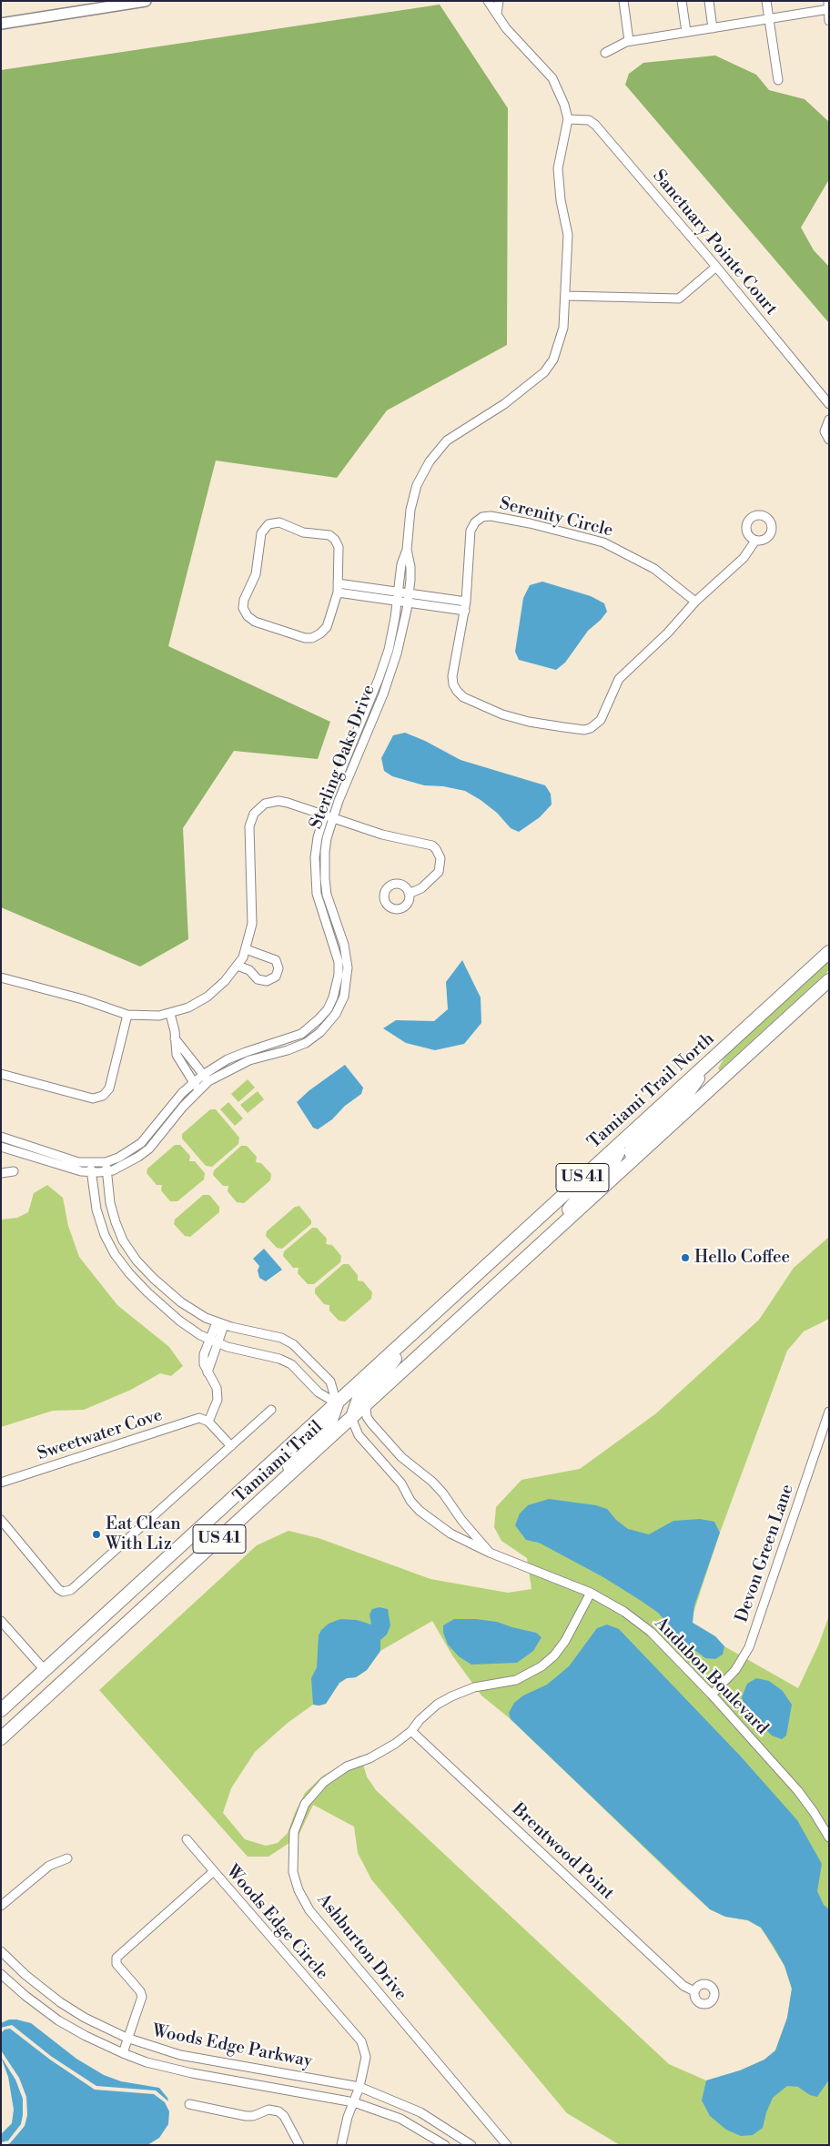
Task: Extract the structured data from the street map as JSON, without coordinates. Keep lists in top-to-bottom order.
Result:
{
  "streets": {
    "main road": ["Tamiami Trail North", "US 41", "Tamiami Trail"],
    "street": [
      "Sanctuary Pointe Court",
      "Serenity Circle",
      "Sterling Oaks Drive",
      "Sweetwater Cove",
      "Devon Green Lane",
      "Audubon Boulevard",
      "Brentwood Point",
      "Woods Edge Circle",
      "Ashburton Drive",
      "Woods Edge Parkway"
    ]
  },
  "crossings": [
    ["Sanctuary Pointe Court", "Sterling Oaks Drive"],
    ["Tamiami Trail North", "Tamiami Trail"],
    ["US 41", "Tamiami Trail"],
    ["US 41", "Audubon Boulevard"],
    ["Tamiami Trail", "Audubon Boulevard"],
    ["Devon Green Lane", "Audubon Boulevard"],
    ["Audubon Boulevard", "Ashburton Drive"],
    ["Brentwood Point", "Ashburton Drive"],
    ["Woods Edge Circle", "Woods Edge Parkway"]
  ],
  "places": ["Hello Coffee", "Eat Clean With Liz"]
}
